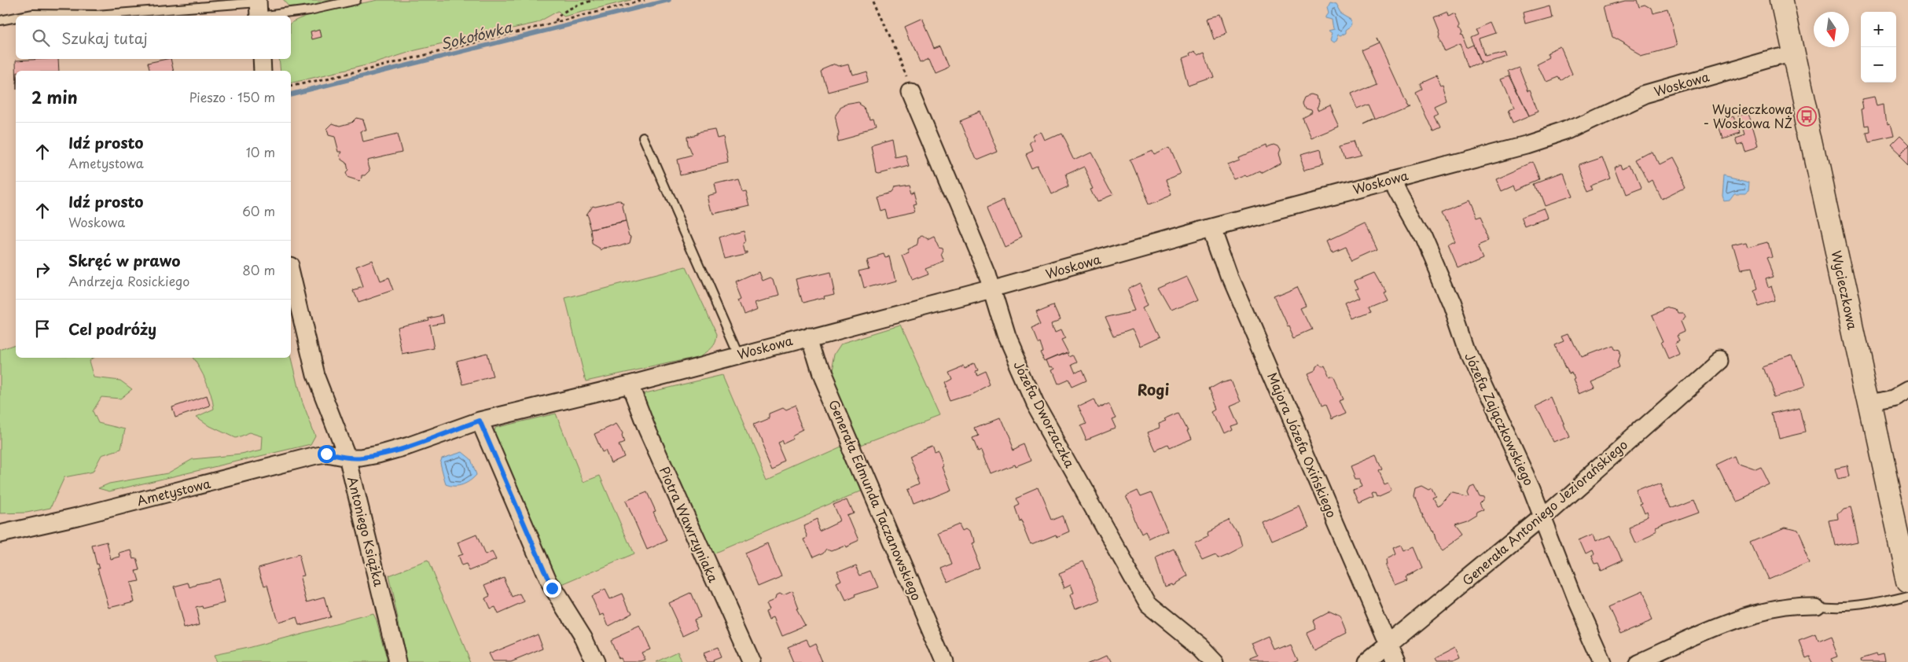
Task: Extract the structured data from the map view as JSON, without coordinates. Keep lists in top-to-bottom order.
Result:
{
  "streets": {
    "street": [
      "Woskowa",
      "Wycieczkowa",
      "Józefa Dworzaczka",
      "Józefa Zajączkowskiego",
      "Majora Józefa Oxińskiego",
      "Ametystowa",
      "Generała Edmunda Taczanowskiego",
      "Generała Antoniego Jeziorańskiego",
      "Piotra Wawrzyniaka",
      "Antoniego Książka"
    ]
  },
  "crossings": [
    ["Woskowa", "Wycieczkowa"],
    ["Woskowa", "Józefa Dworzaczka"],
    ["Woskowa", "Józefa Zajączkowskiego"],
    ["Woskowa", "Majora Józefa Oxińskiego"],
    ["Woskowa", "Ametystowa"],
    ["Woskowa", "Generała Edmunda Taczanowskiego"],
    ["Woskowa", "Piotra Wawrzyniaka"],
    ["Woskowa", "Antoniego Książka"],
    ["Józefa Zajączkowskiego", "Generała Antoniego Jeziorańskiego"],
    ["Majora Józefa Oxińskiego", "Generała Antoniego Jeziorańskiego"],
    ["Ametystowa", "Antoniego Książka"]
  ],
  "districts": ["Rogi"],
  "water": ["Sokołówka"],
  "places": {
    "bus stop": ["Wycieczkowa - Woskowa NŻ"]
  },
  "north": "bottom",
  "page": {
    "map_buttons": ["+", "−"],
    "search": "Szukaj tutaj",
    "heading": ["2 min", "Pieszo · 150 m"],
    "list": [
      ["Idź prosto", "Ametystowa", "10 m"],
      ["Idź prosto", "Woskowa", "60 m"],
      ["Skręć w prawo", "Andrzeja Rosickiego", "80 m"],
      "Cel podróży"
    ]
  }
}
